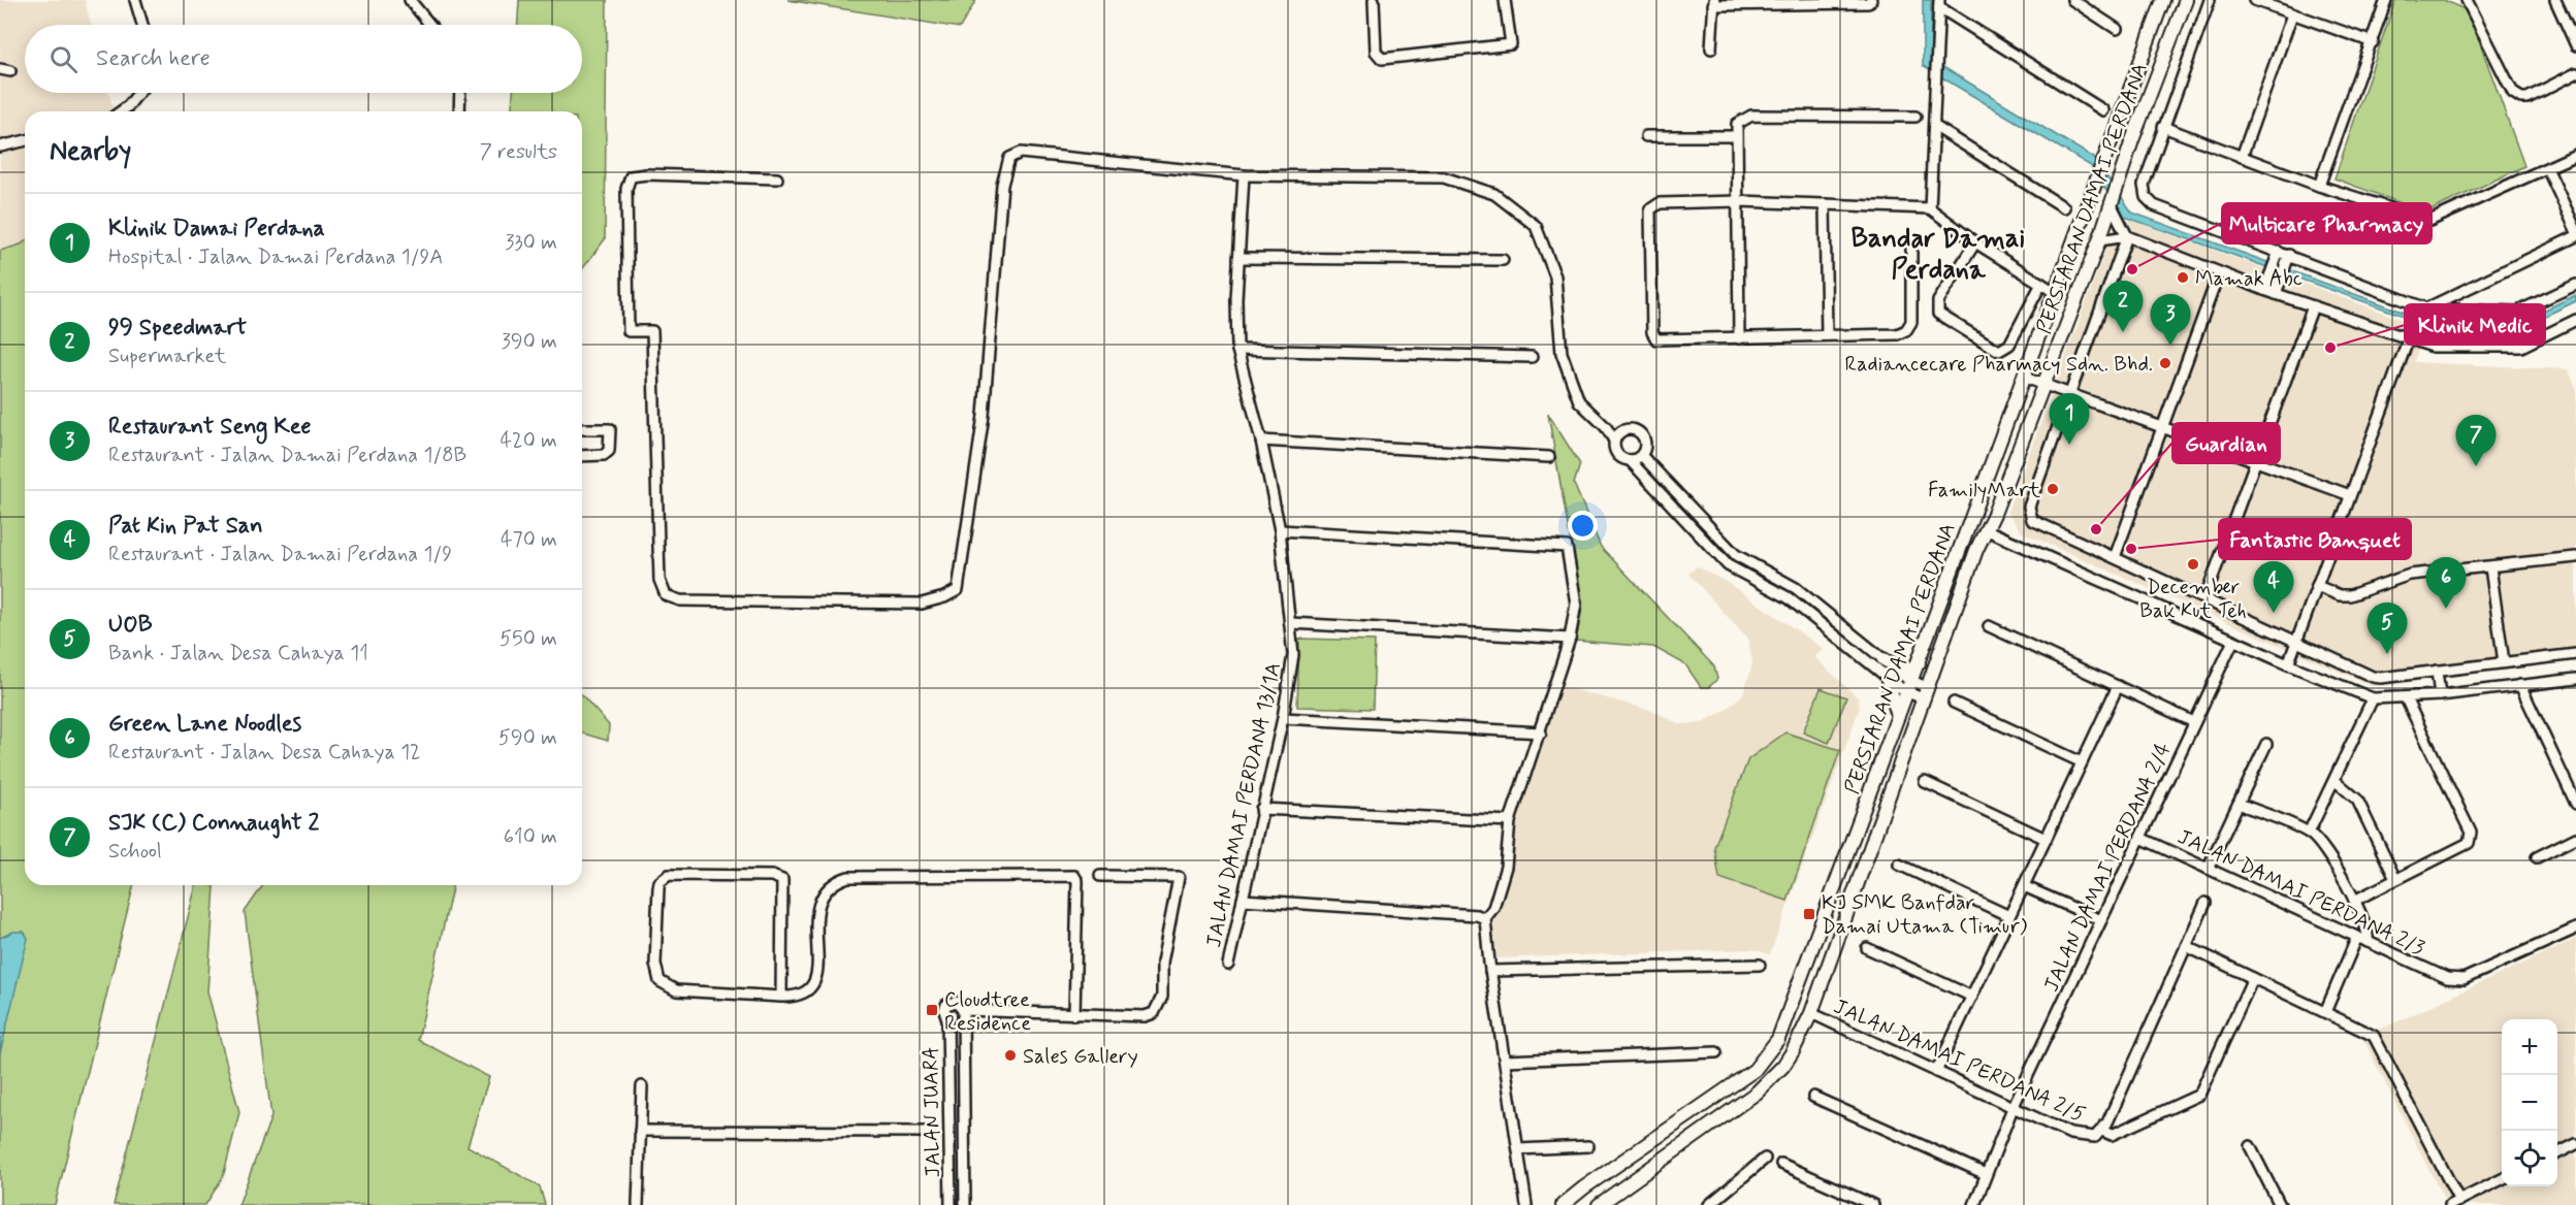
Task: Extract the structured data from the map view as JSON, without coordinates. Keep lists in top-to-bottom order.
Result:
{
  "streets": {
    "main road": ["PERSIARAN DAMAI PERDANA"],
    "street": [
      "JALAN DAMAI PERDANA 13/1A",
      "JALAN DAMAI PERDANA 2/4",
      "JALAN DAMAI PERDANA 2/3",
      "JALAN DAMAI PERDANA 2/5",
      "JALAN JUARA"
    ]
  },
  "crossings": [
    ["PERSIARAN DAMAI PERDANA", "JALAN DAMAI PERDANA 2/5"],
    ["JALAN DAMAI PERDANA 2/4", "JALAN DAMAI PERDANA 2/3"],
    ["JALAN DAMAI PERDANA 2/4", "JALAN DAMAI PERDANA 2/5"]
  ],
  "districts": ["Bandar Damai Perdana"],
  "places": {
    "other": [
      "Multicare Pharmacy",
      "Mamak Abc",
      "Klinik Medic",
      "Radiancecare Pharmacy Sdn. Bhd.",
      "FamilyMart",
      "Guardian",
      "Fantastic Banquet",
      "December Bak Kut Teh",
      "Sales Gallery"
    ],
    "transit": ["KJ SMK Banfdar Damai Utama (Timur)", "Cloudtree Residence"]
  },
  "page": {
    "search": "Search here",
    "heading": ["Nearby", "7 results"],
    "list": [
      {
        "mark": "1",
        "name": "Klinik Damai Perdana",
        "note": "Hospital · Jalan Damai Perdana 1/9A",
        "value": "330 m"
      },
      {
        "mark": "2",
        "name": "99 Speedmart",
        "note": "Supermarket",
        "value": "390 m"
      },
      {
        "mark": "3",
        "name": "Restaurant Seng Kee",
        "note": "Restaurant · Jalan Damai Perdana 1/8B",
        "value": "420 m"
      },
      {
        "mark": "4",
        "name": "Pat Kin Pat San",
        "note": "Restaurant · Jalan Damai Perdana 1/9",
        "value": "470 m"
      },
      {
        "mark": "5",
        "name": "UOB",
        "note": "Bank · Jalan Desa Cahaya 11",
        "value": "550 m"
      },
      {
        "mark": "6",
        "name": "Green Lane Noodles",
        "note": "Restaurant · Jalan Desa Cahaya 12",
        "value": "590 m"
      },
      {
        "mark": "7",
        "name": "SJK (C) Connaught 2",
        "note": "School",
        "value": "610 m"
      }
    ],
    "pins": [
      "2",
      "3",
      "1",
      "7",
      "6",
      "4",
      "5"
    ],
    "map_buttons": ["+", "−"]
  }
}
